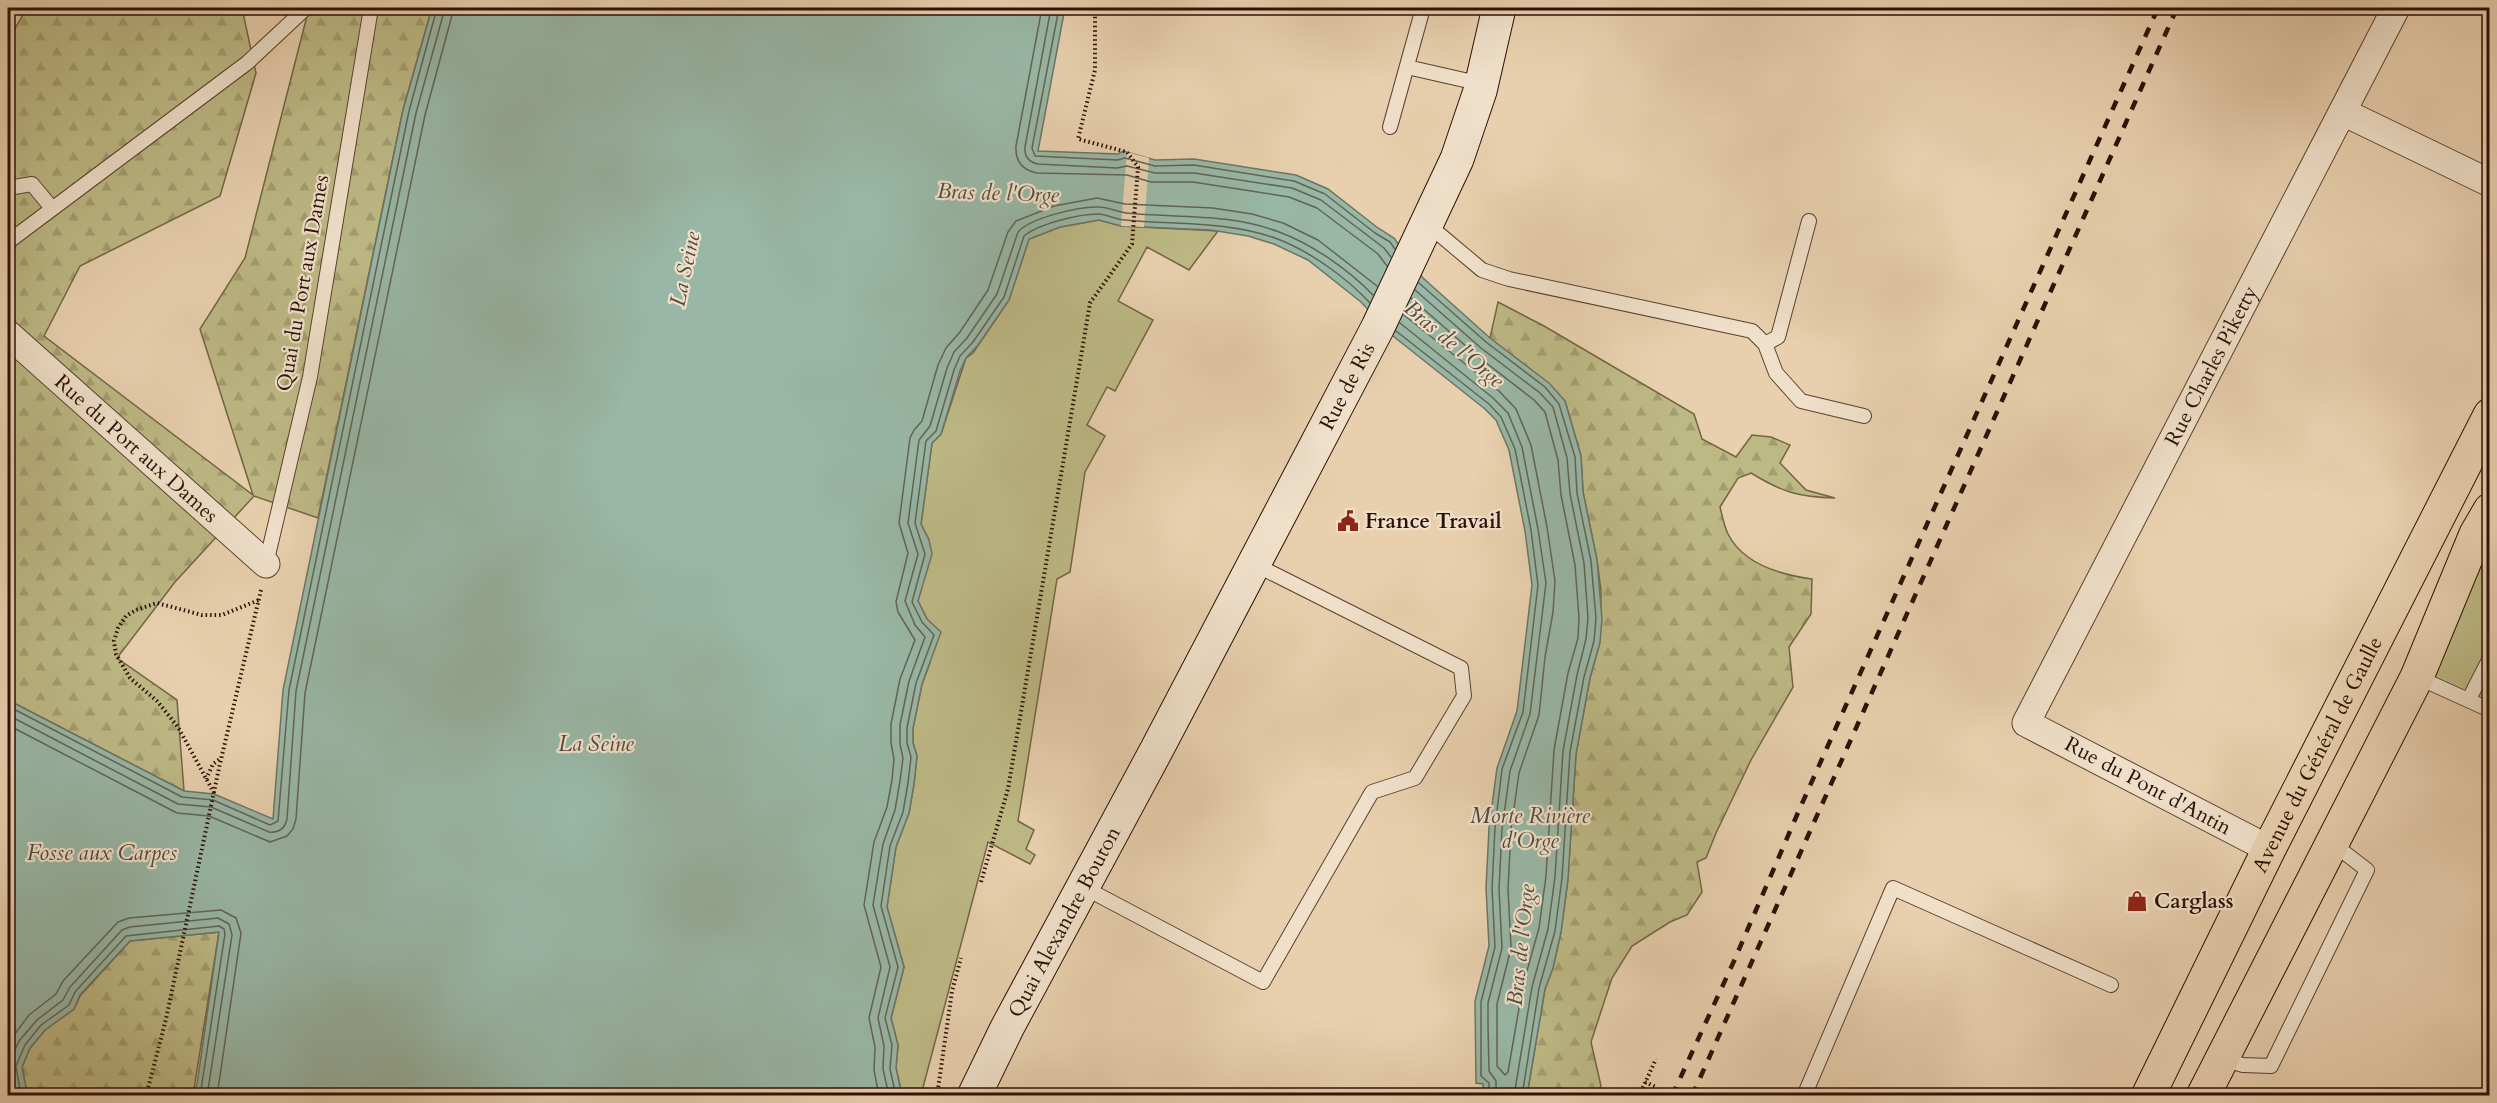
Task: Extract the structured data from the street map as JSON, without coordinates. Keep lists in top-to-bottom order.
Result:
{
  "streets": {
    "main road": ["Rue de Ris", "Avenue du Général de Gaulle", "Quai Alexandre Bouton"],
    "street": ["Rue Charles Piketty", "Rue du Port aux Dames", "Rue du Pont d'Antin"],
    "lane": ["Quai du Port aux Dames"]
  },
  "crossings": [
    ["Quai du Port aux Dames", "Rue du Port aux Dames"],
    ["Rue Charles Piketty", "Rue du Pont d'Antin"],
    ["Rue de Ris", "Quai Alexandre Bouton"],
    ["Avenue du Général de Gaulle", "Rue du Pont d'Antin"]
  ],
  "water": [
    "Bras de l'Orge",
    "La Seine",
    "Morte Rivière d'Orge",
    "Fosse aux Carpes"
  ],
  "places": {
    "public building": ["France Travail"],
    "shop": ["Carglass"]
  }
}
